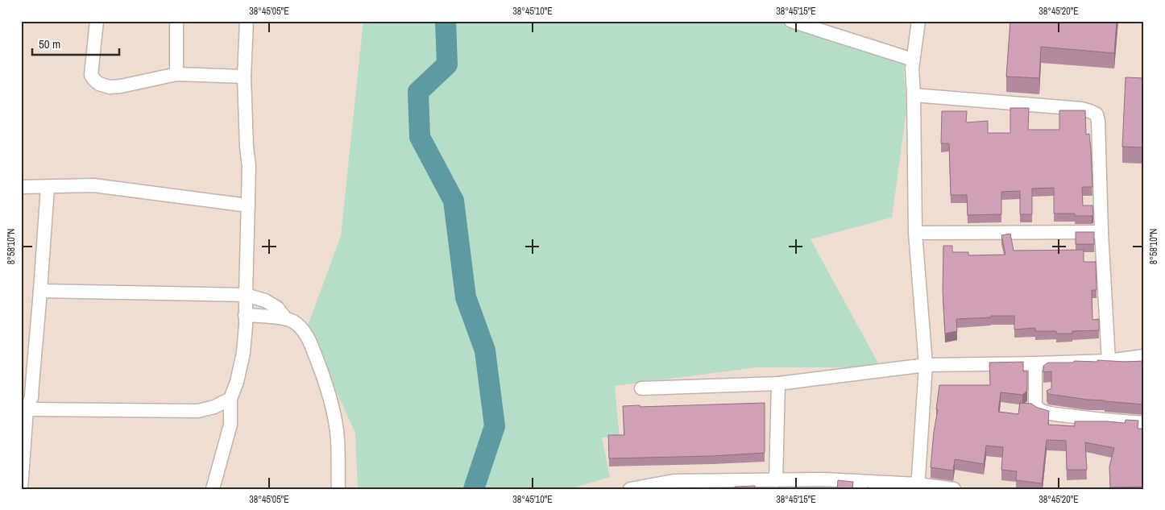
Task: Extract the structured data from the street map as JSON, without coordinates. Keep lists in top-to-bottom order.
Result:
{
  "scale_bar": "50 m",
  "coordinates": [
    "38°45'05\"E",
    "38°45'10\"E",
    "38°45'15\"E",
    "38°45'20\"E",
    "8°58'10\"N"
  ]
}
